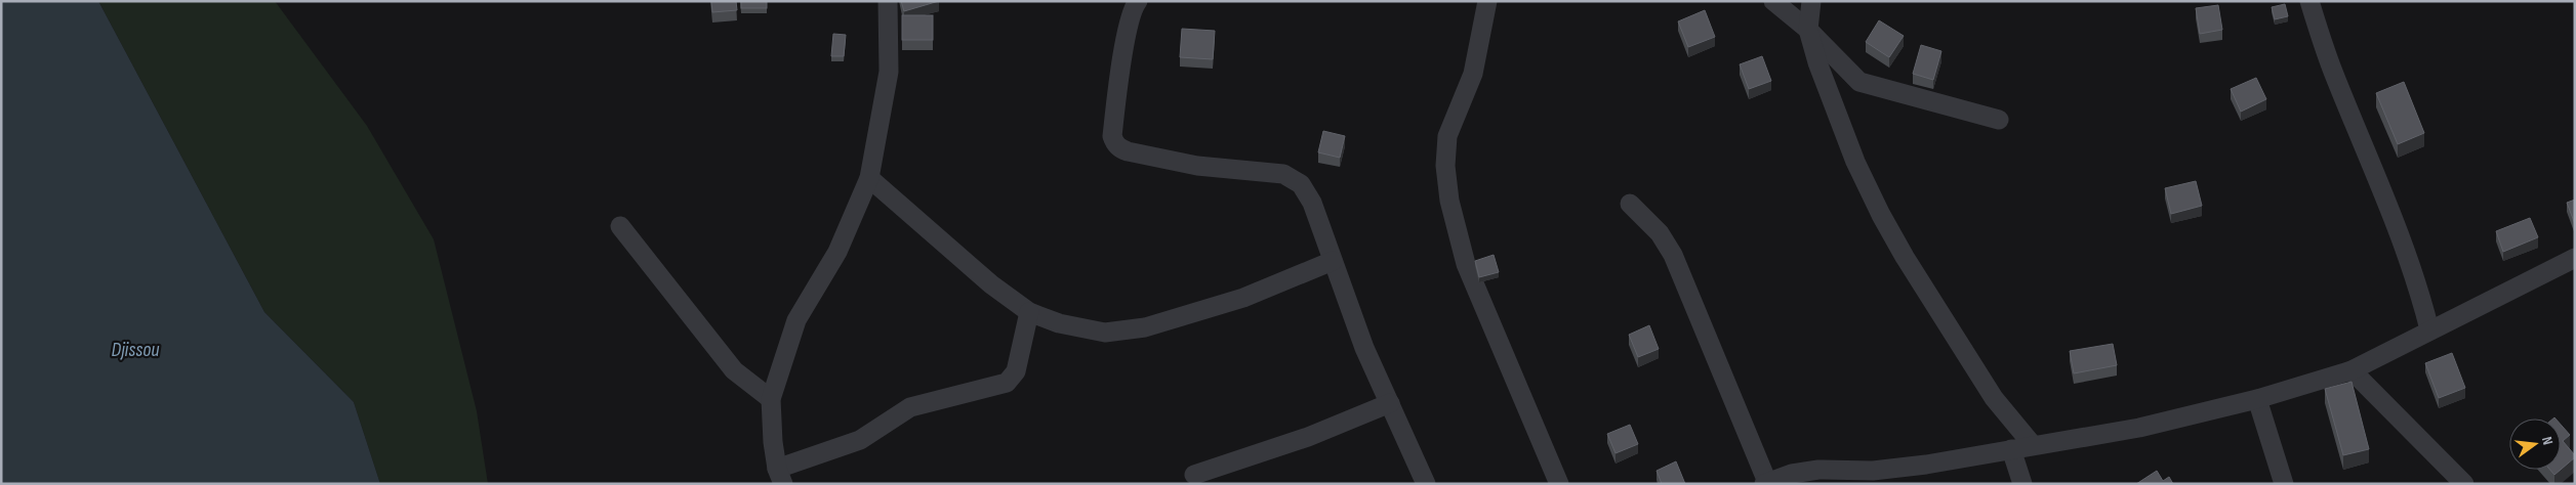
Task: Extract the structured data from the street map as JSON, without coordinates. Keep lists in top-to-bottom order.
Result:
{
  "water": ["Djissou"],
  "north": "right"
}
